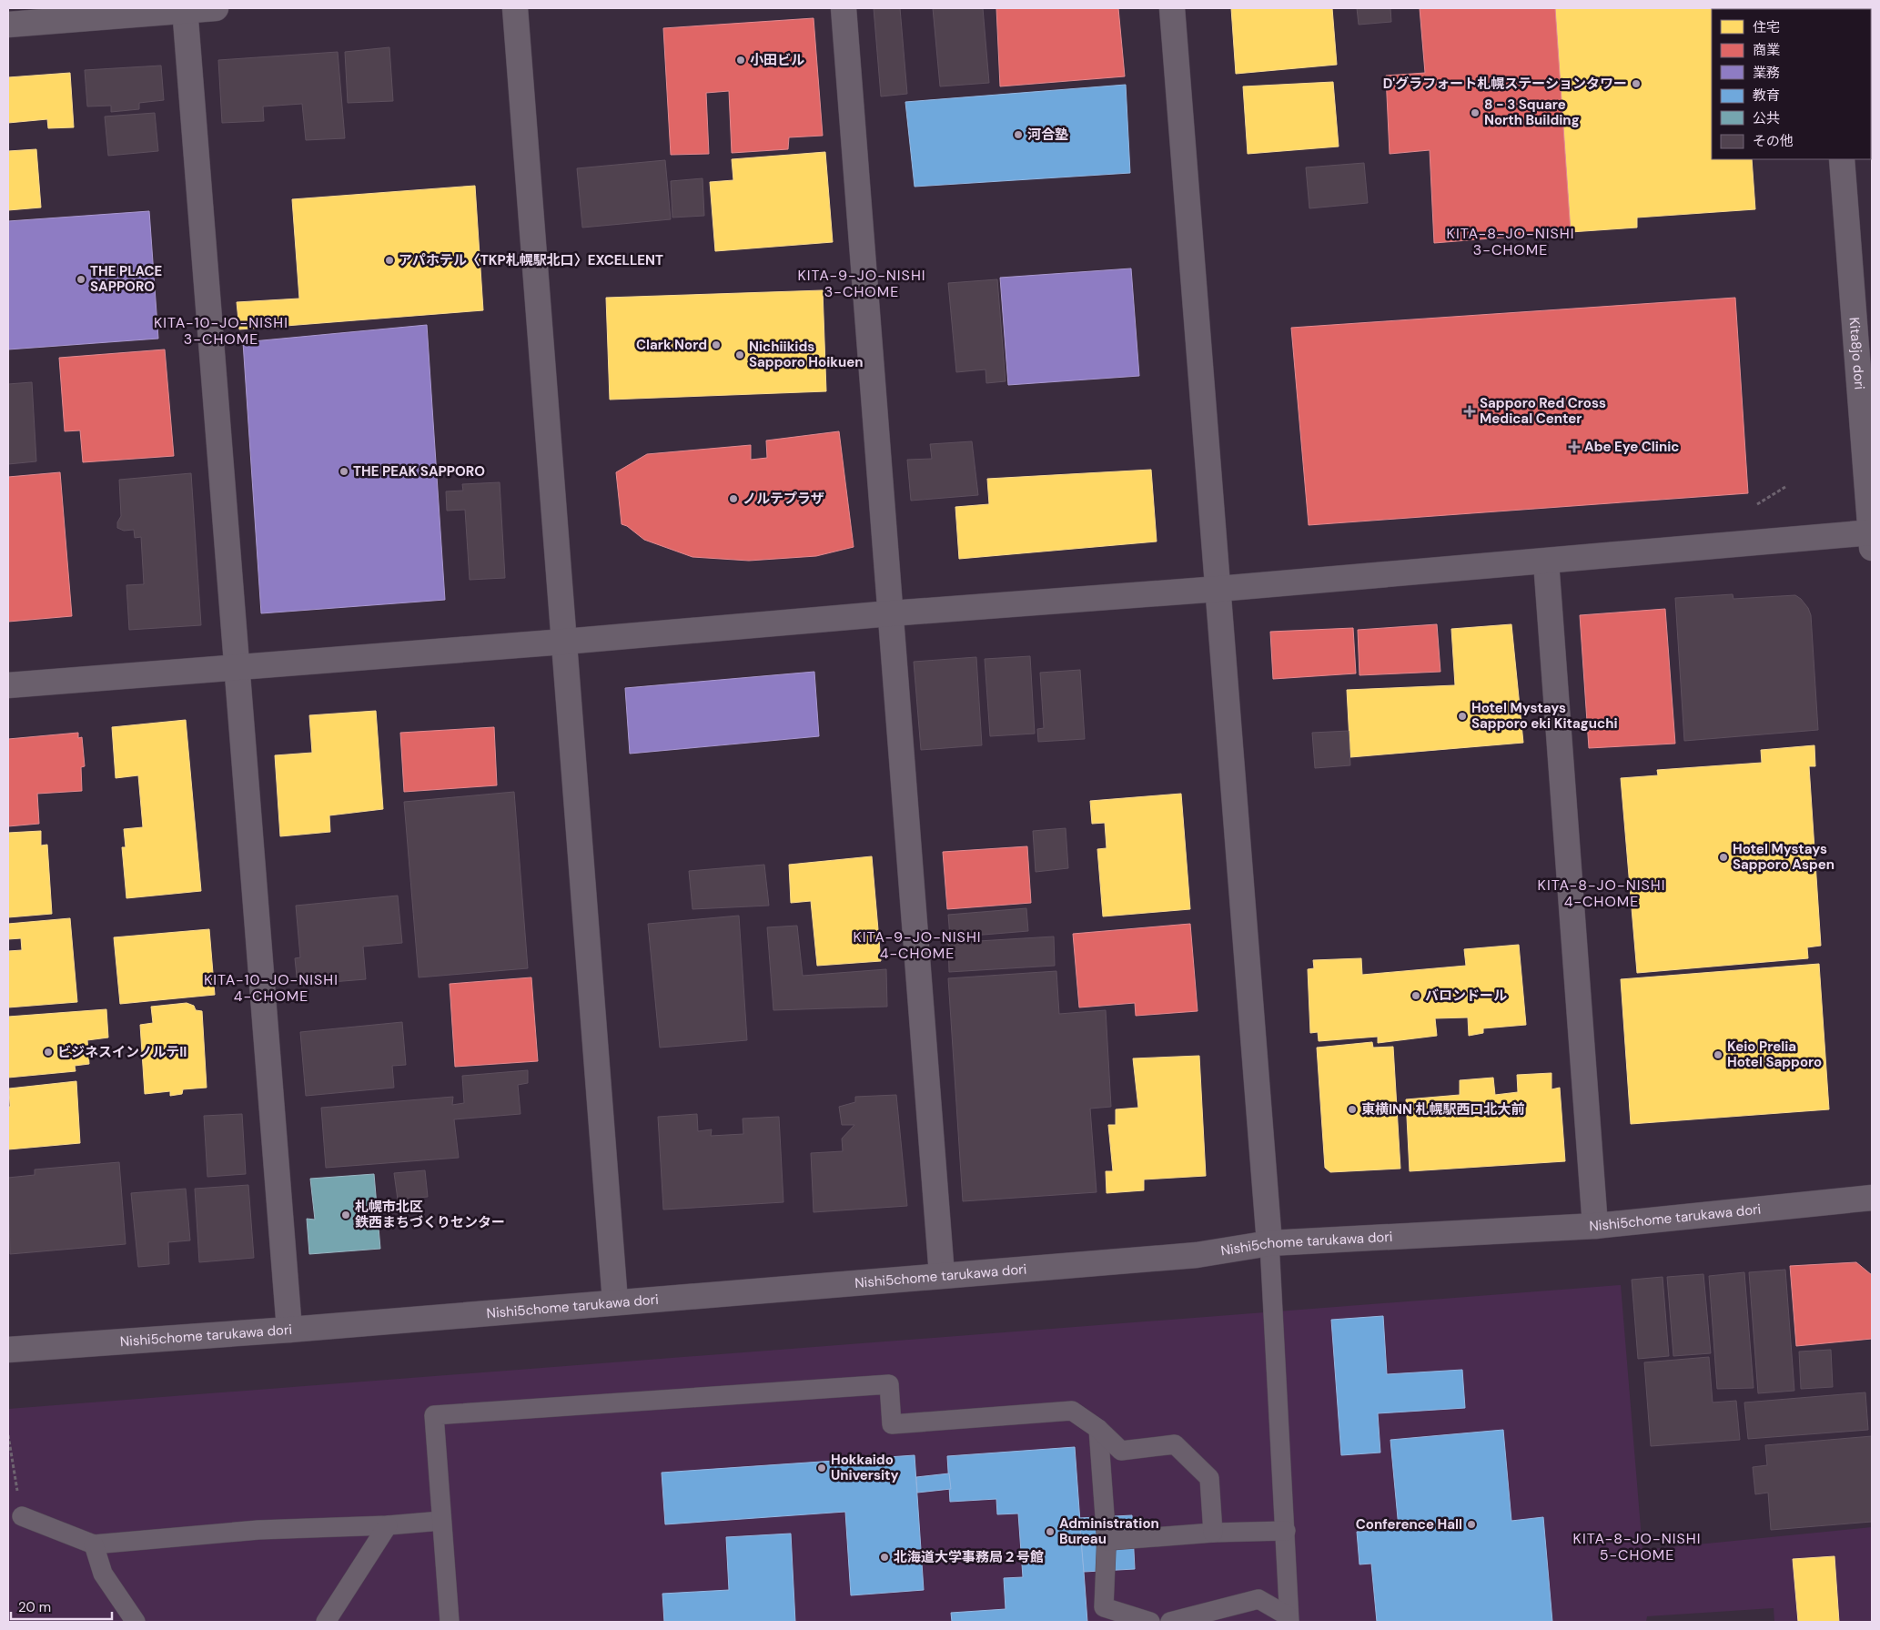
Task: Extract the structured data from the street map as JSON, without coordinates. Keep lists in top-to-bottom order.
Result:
{
  "streets": {
    "street": ["Kita8jo dori", "Nishi5chome tarukawa dori"]
  },
  "districts": [
    "KITA-8-JO-NISHI 3-CHOME",
    "KITA-9-JO-NISHI 3-CHOME",
    "KITA-10-JO-NISHI 3-CHOME",
    "KITA-8-JO-NISHI 4-CHOME",
    "KITA-9-JO-NISHI 4-CHOME",
    "KITA-10-JO-NISHI 4-CHOME",
    "KITA-8-JO-NISHI 5-CHOME"
  ],
  "places": {
    "other": [
      "小田ビル",
      "D'グラフォート札幌ステーションタワー",
      "8 - 3 Square North Building",
      "河合塾",
      "アパホテル〈TKP札幌駅北口〉EXCELLENT",
      "THE PLACE SAPPORO",
      "Clark Nord",
      "Nichiikids Sapporo Hoikuen",
      "THE PEAK SAPPORO",
      "ノルテプラザ",
      "Hotel Mystays Sapporo eki Kitaguchi",
      "Hotel Mystays Sapporo Aspen",
      "バロンドール",
      "ビジネスインノルテII",
      "Keio Prelia Hotel Sapporo",
      "東横INN 札幌駅西口北大前",
      "札幌市北区 鉄西まちづくりセンター",
      "Hokkaido University",
      "Conference Hall",
      "Administration Bureau",
      "北海道大学事務局２号館"
    ],
    "health": ["Sapporo Red Cross Medical Center", "Abe Eye Clinic"]
  },
  "legend": [
    "住宅",
    "商業",
    "業務",
    "教育",
    "公共",
    "その他"
  ],
  "scale_bar": "20 m"
}
